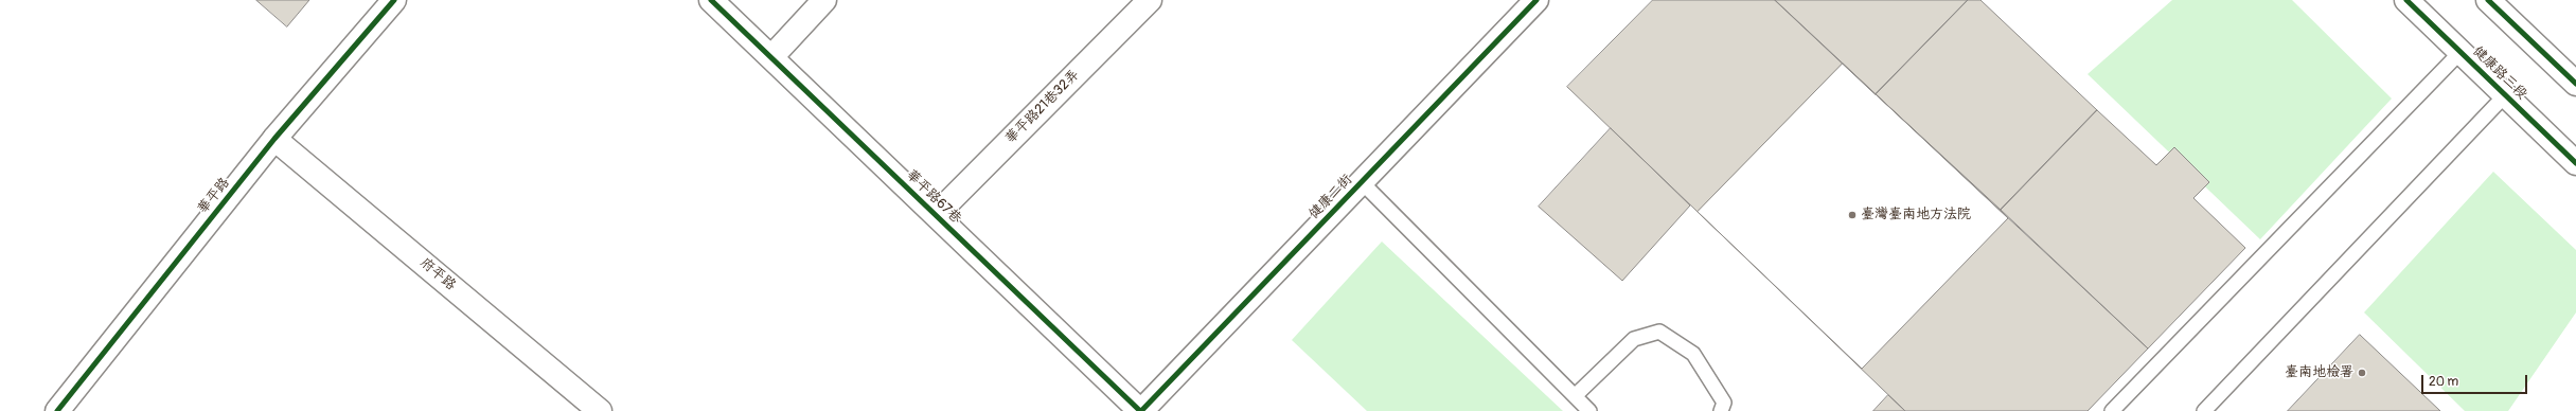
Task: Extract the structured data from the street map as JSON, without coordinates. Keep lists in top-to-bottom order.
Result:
{
  "streets": {
    "street": [
      "健康路三段",
      "華平路21巷32弄",
      "華平路",
      "華平路67巷",
      "健康二街",
      "府平路"
    ]
  },
  "crossings": [
    ["華平路21巷32弄", "華平路67巷"],
    ["華平路", "府平路"],
    ["華平路67巷", "健康二街"]
  ],
  "places": ["臺灣臺南地方法院", "臺南地檢署"],
  "scale_bar": "20 m"
}
